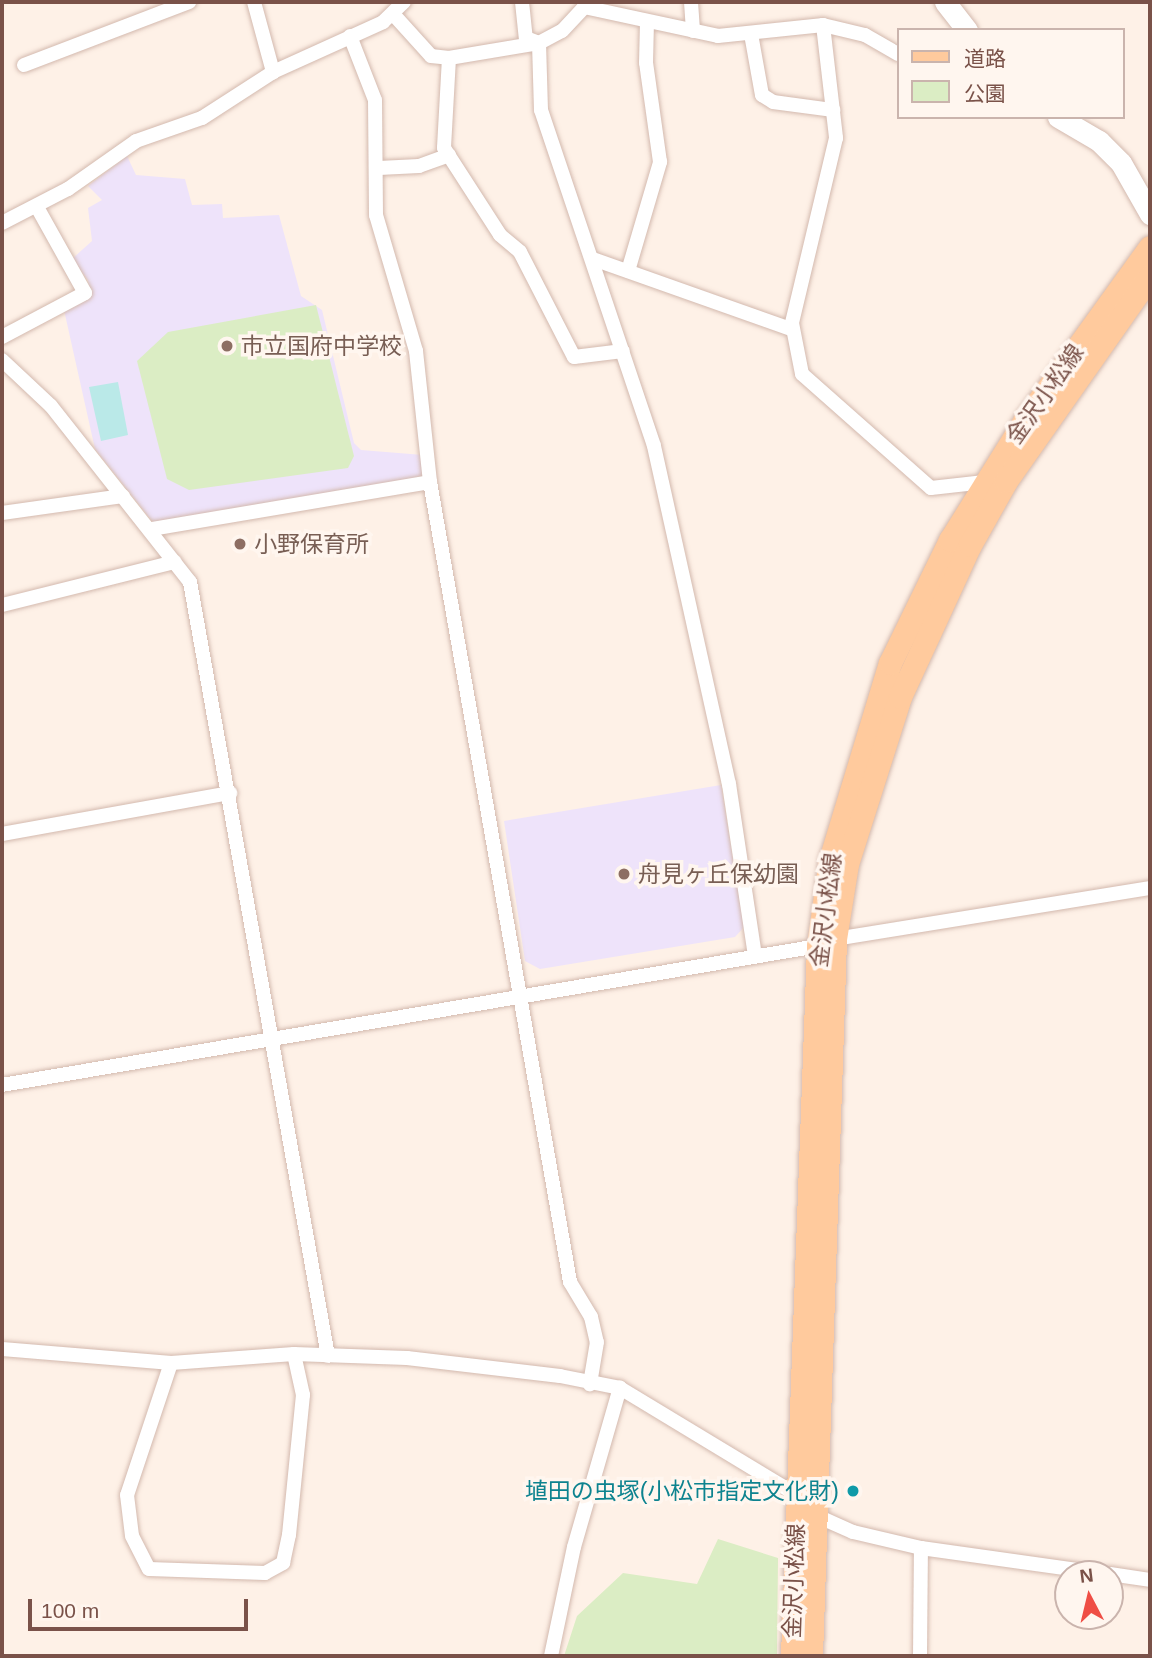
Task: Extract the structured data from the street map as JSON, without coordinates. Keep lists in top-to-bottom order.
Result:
{
  "streets": {
    "main road": ["金沢小松線"]
  },
  "places": [
    "市立国府中学校",
    "小野保育所",
    "舟見ヶ丘保幼園",
    "埴田の虫塚(小松市指定文化財)"
  ],
  "legend": ["道路", "公園"],
  "scale_bar": "100 m",
  "north": "top"
}
